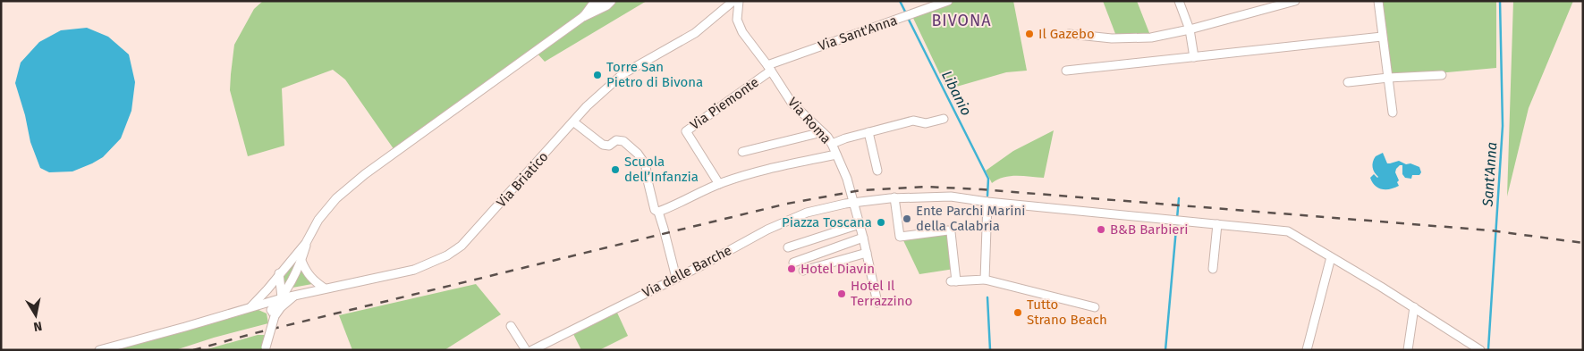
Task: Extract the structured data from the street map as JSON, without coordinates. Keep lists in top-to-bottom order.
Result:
{
  "streets": {
    "street": [
      "Via Sant'Anna",
      "Via Piemonte",
      "Via Roma",
      "Via Briatico",
      "Via delle Barche"
    ]
  },
  "crossings": [
    ["Via Sant'Anna", "Via Piemonte"],
    ["Via Sant'Anna", "Via Roma"],
    ["Via Piemonte", "Via Roma"],
    ["Via Roma", "Via delle Barche"]
  ],
  "districts": ["BIVONA"],
  "water": ["Libanio", "Sant'Anna"],
  "places": [
    "Il Gazebo",
    "Torre San Pietro di Bivona",
    "Scuola dell’Infanzia",
    "Ente Parchi Marini della Calabria",
    "Piazza Toscana",
    "B&B Barbieri",
    "Hotel Diavin",
    "Hotel Il Terrazzino",
    "Tutto Strano Beach"
  ],
  "north": "bottom"
}
